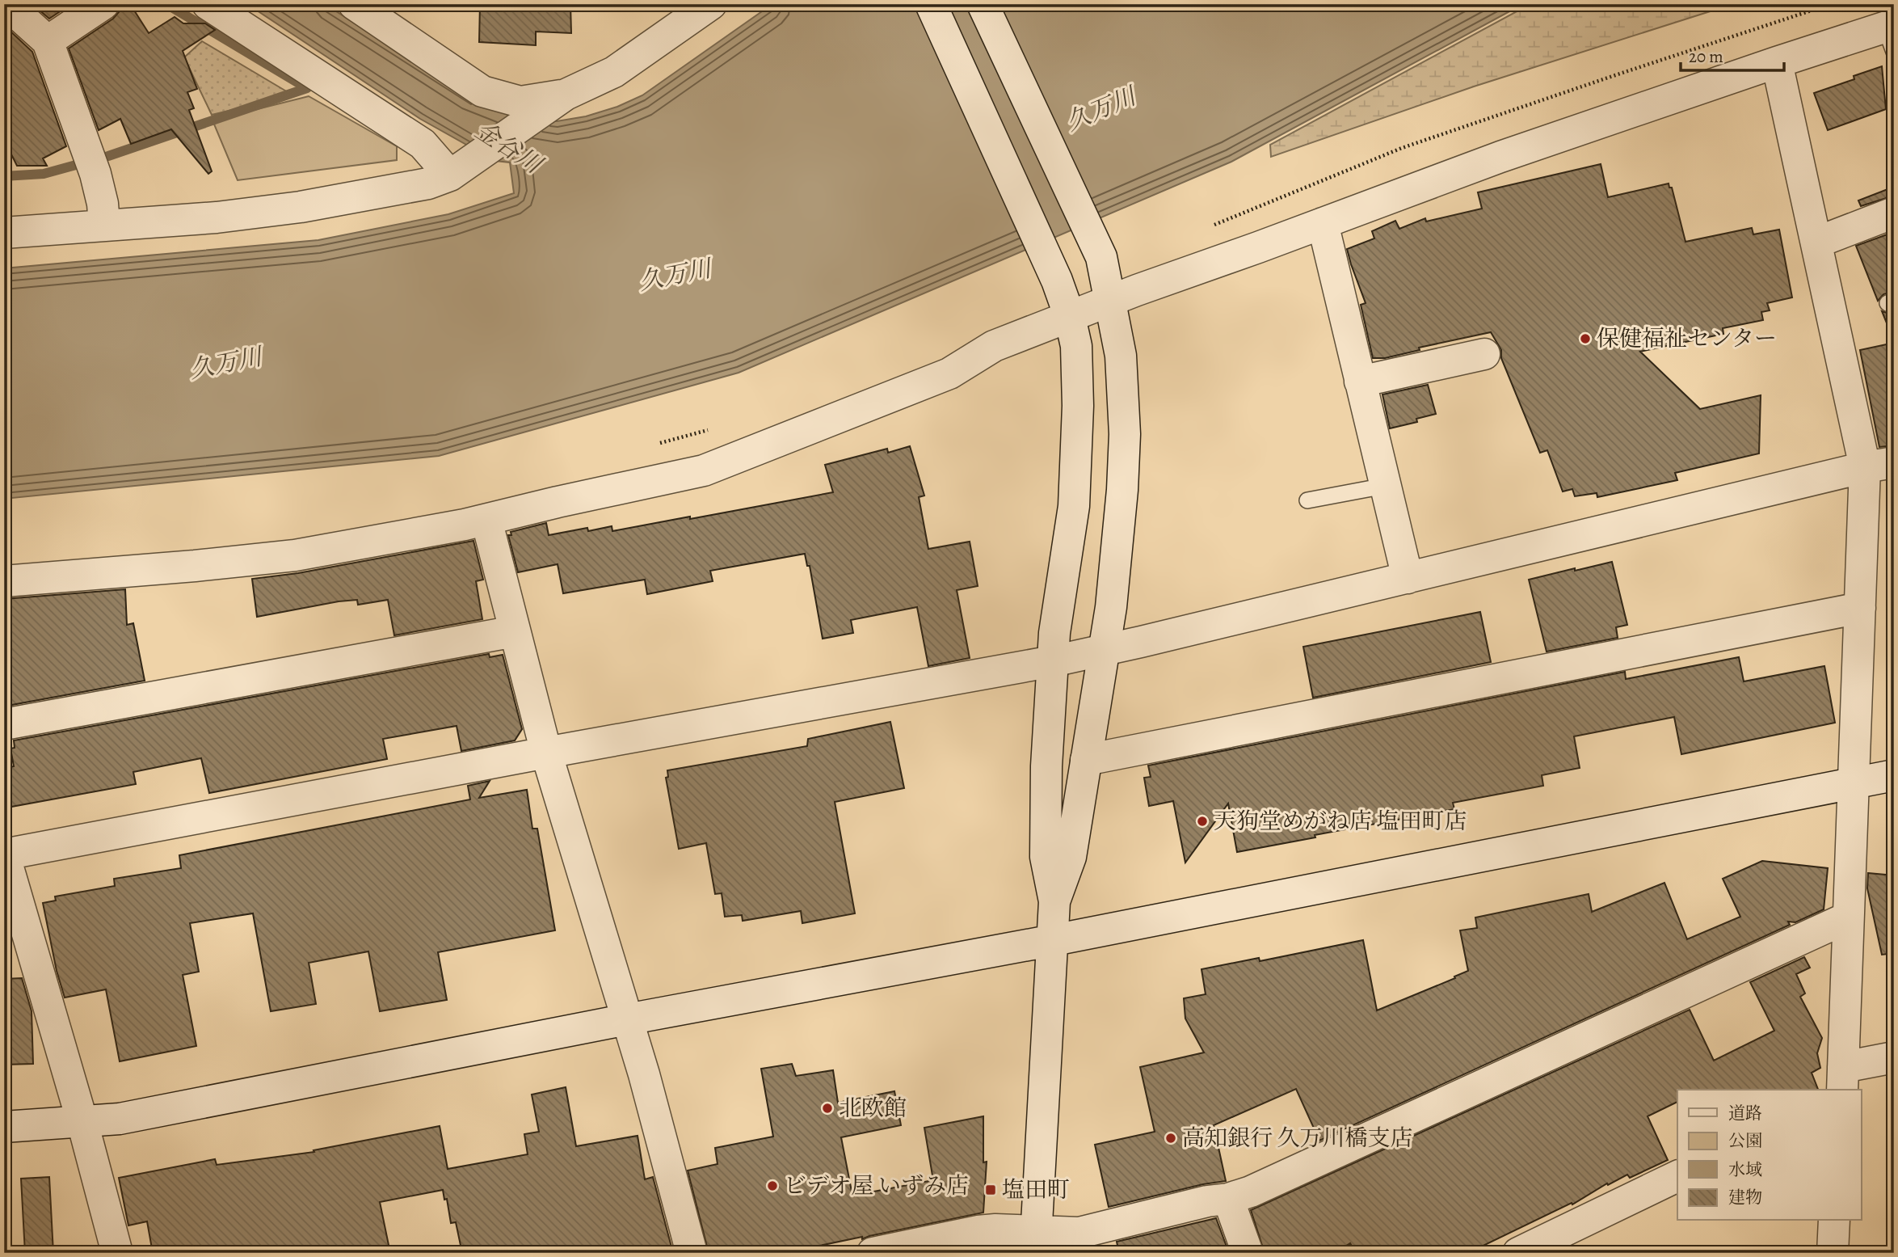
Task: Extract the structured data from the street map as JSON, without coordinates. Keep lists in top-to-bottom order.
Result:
{
  "water": ["久万川", "金谷川"],
  "places": {
    "other": [
      "保健福祉センター",
      "天狗堂めがね店 塩田町店",
      "北欧館",
      "高知銀行 久万川橋支店",
      "ビデオ屋 いずみ店"
    ],
    "transit": ["塩田町"]
  },
  "legend": [
    "道路",
    "公園",
    "水域",
    "建物"
  ],
  "scale_bar": "20 m"
}
